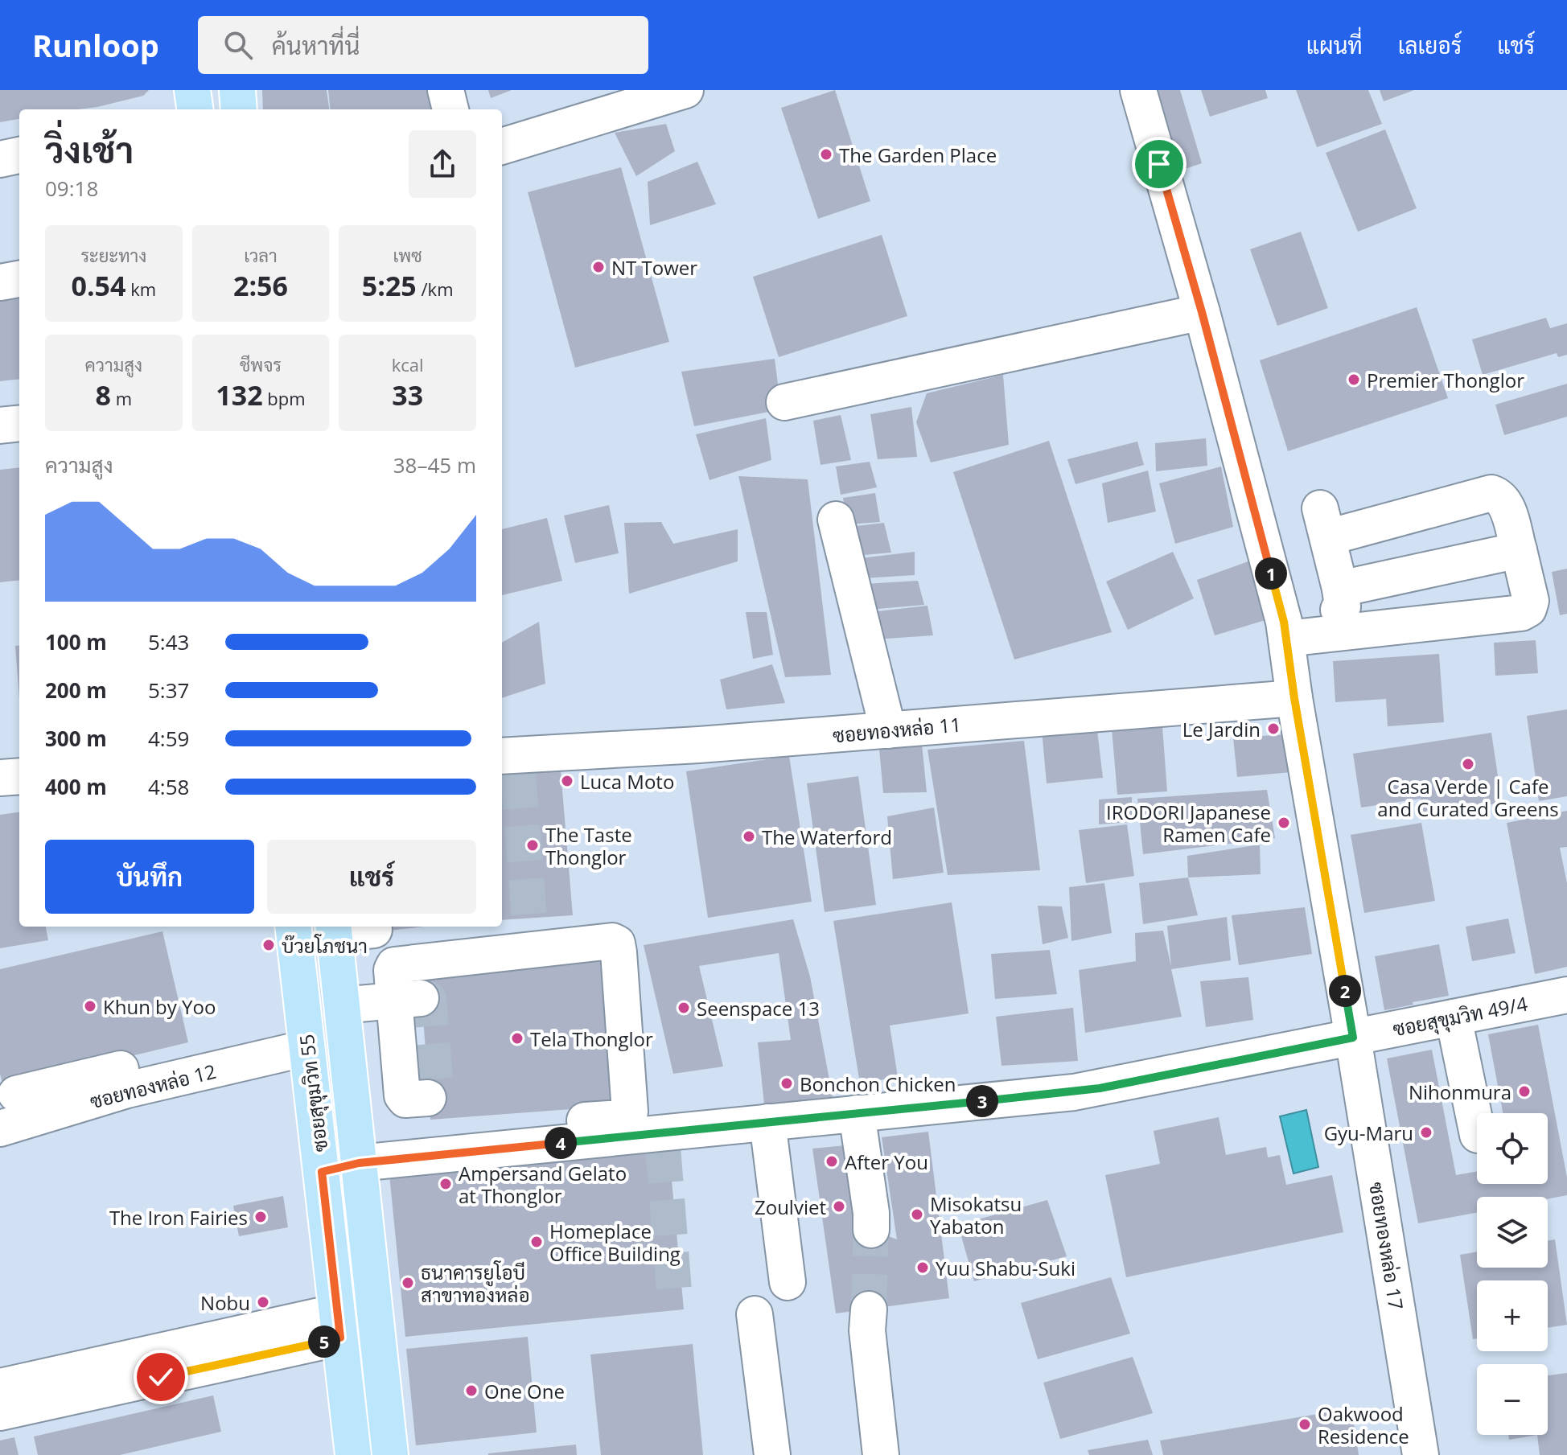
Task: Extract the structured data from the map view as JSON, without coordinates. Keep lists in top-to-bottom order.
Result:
{
  "streets": {
    "main road": ["ซอยสุขุมวิท 55"],
    "street": [
      "ซอยทองหล่อ 11",
      "ซอยสุขุมวิท 49/4",
      "ซอยทองหล่อ 12",
      "ซอยทองหล่อ 17"
    ]
  },
  "crossings": [
    ["ซอยทองหล่อ 11", "ซอยทองหล่อ 17"],
    ["ซอยสุขุมวิท 49/4", "ซอยสุขุมวิท 55"],
    ["ซอยสุขุมวิท 49/4", "ซอยทองหล่อ 17"],
    ["ซอยทองหล่อ 12", "ซอยสุขุมวิท 55"]
  ],
  "places": [
    "The Garden Place",
    "NT Tower",
    "Premier Thonglor",
    "Le Jardin",
    "Casa Verde | Cafe and Curated Greens",
    "Luca Moto",
    "IRODORI Japanese Ramen Cafe",
    "The Waterford",
    "The Taste Thonglor",
    "บ๊วยโภชนา",
    "Khun by Yoo",
    "Seenspace 13",
    "Tela Thonglor",
    "Bonchon Chicken",
    "Nihonmura",
    "Gyu-Maru",
    "After You",
    "Ampersand Gelato at Thonglor",
    "Zoulviet",
    "Misokatsu Yabaton",
    "The Iron Fairies",
    "Homeplace Office Building",
    "Yuu Shabu-Suki",
    "ธนาคารยูโอบี สาขาทองหล่อ",
    "Nobu",
    "One One",
    "Oakwood Residence"
  ],
  "page": {
    "header": "Runloop",
    "search": "ค้นหาที่นี่",
    "nav": ["แผนที่", "เลเยอร์", "แชร์"],
    "heading": ["วิ่งเช้า", "09:18"],
    "stats": [
      ["ระยะทาง", "0.54 km"],
      ["เวลา", "2:56"],
      ["เพซ", "5:25 /km"],
      ["ความสูง", "8 m"],
      ["ชีพจร", "132 bpm"],
      ["kcal", "33"]
    ],
    "chart": ["ความสูง", "38–45 m"],
    "pins": [
      "1",
      "2",
      "3",
      "4",
      "5"
    ],
    "list": [
      {
        "name": "100 m",
        "note": "5:43"
      },
      {
        "name": "200 m",
        "note": "5:37"
      },
      {
        "name": "300 m",
        "note": "4:59"
      },
      {
        "name": "400 m",
        "note": "4:58"
      }
    ],
    "buttons": ["บันทึก", "แชร์"],
    "map_buttons": ["+", "−"]
  }
}
